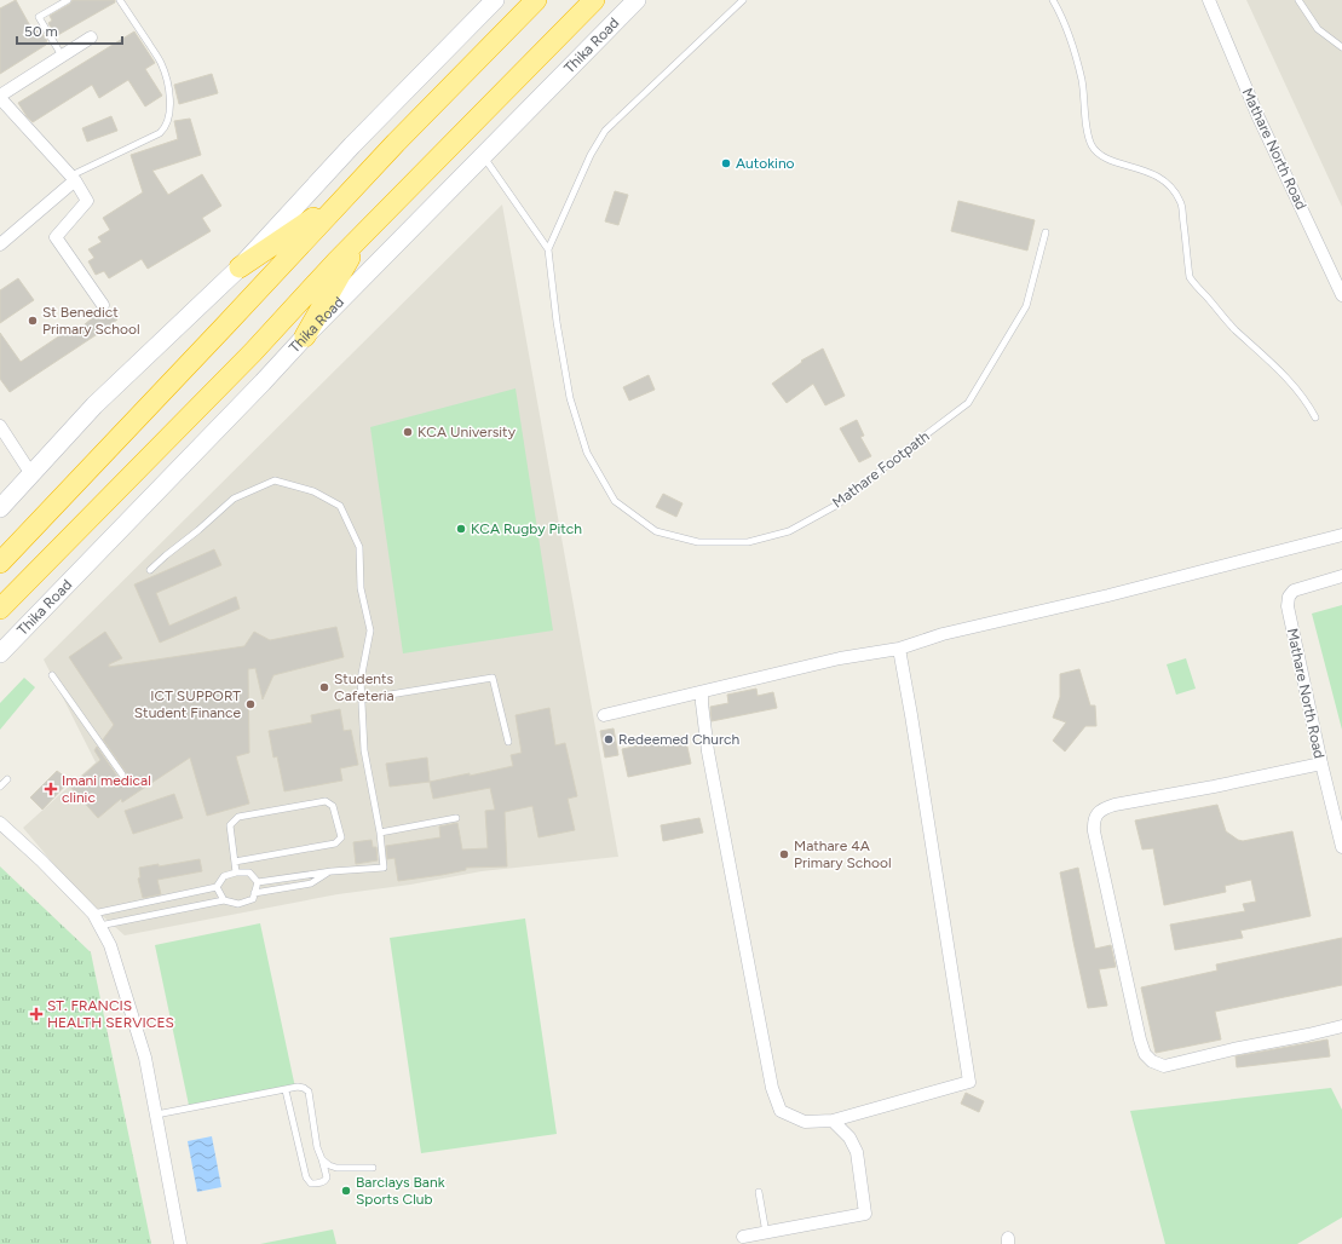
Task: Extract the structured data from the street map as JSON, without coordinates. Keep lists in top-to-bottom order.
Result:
{
  "streets": {
    "highway": ["Thika Road"],
    "street": ["Mathare North Road"],
    "lane": ["Mathare Footpath"]
  },
  "crossings": [
    ["Thika Road", "Mathare Footpath"]
  ],
  "places": {
    "other": [
      "Autokino",
      "St Benedict Primary School",
      "KCA University",
      "KCA Rugby Pitch",
      "Students Cafeteria",
      "ICT SUPPORT Student Finance",
      "Redeemed Church",
      "Mathare 4A Primary School",
      "Barclays Bank Sports Club"
    ],
    "health": ["Imani medical clinic", "ST. FRANCIS HEALTH SERVICES"]
  },
  "scale_bar": "50 m"
}
